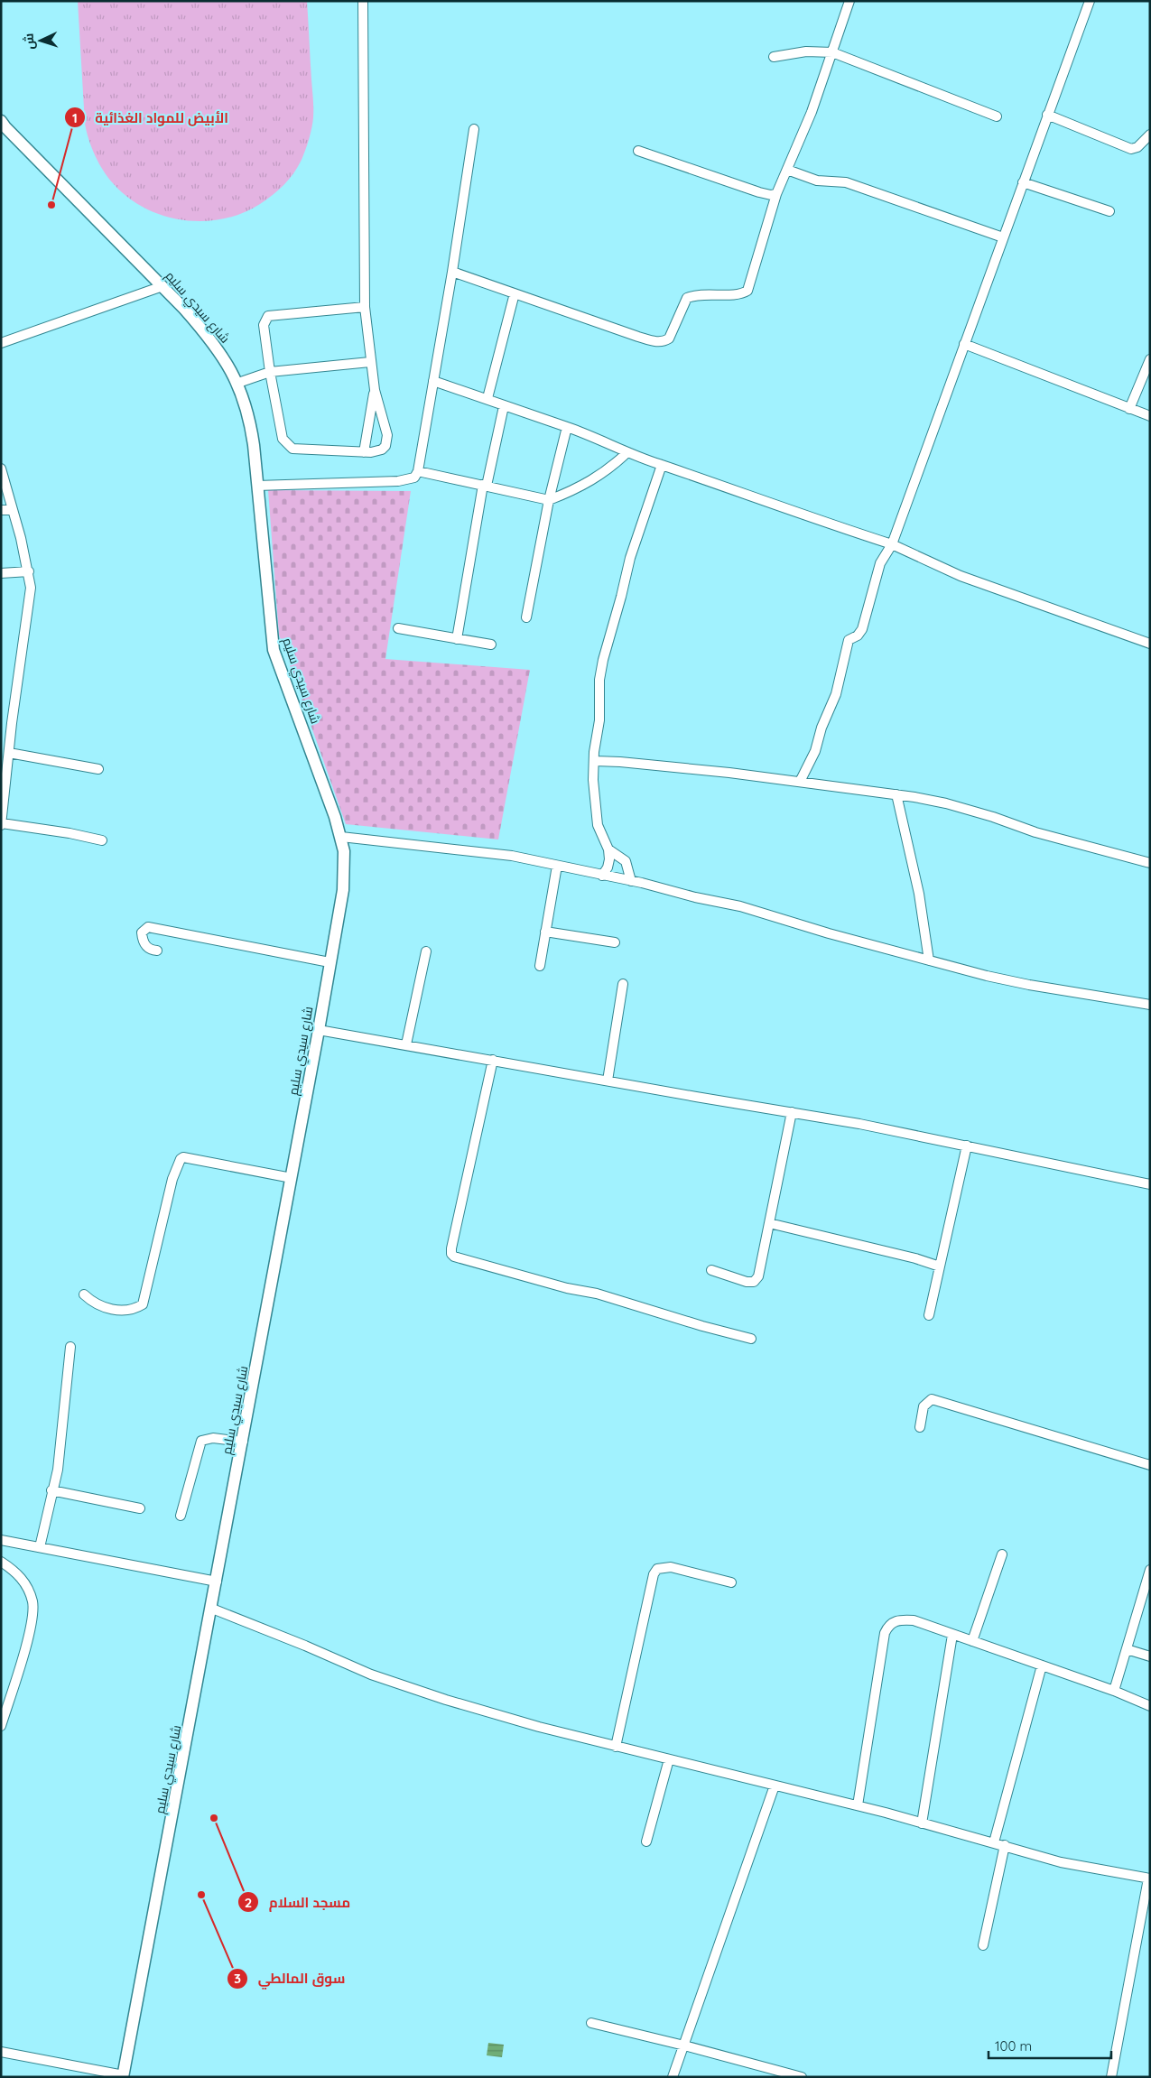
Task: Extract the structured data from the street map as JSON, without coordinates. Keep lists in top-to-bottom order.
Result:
{
  "streets": {
    "main road": ["شارع سيدي سليم"]
  },
  "places": ["الأبيض للمواد الغذائية", "مسجد السلام", "سوق المالطي"],
  "scale_bar": "100 m",
  "north": "left"
}
